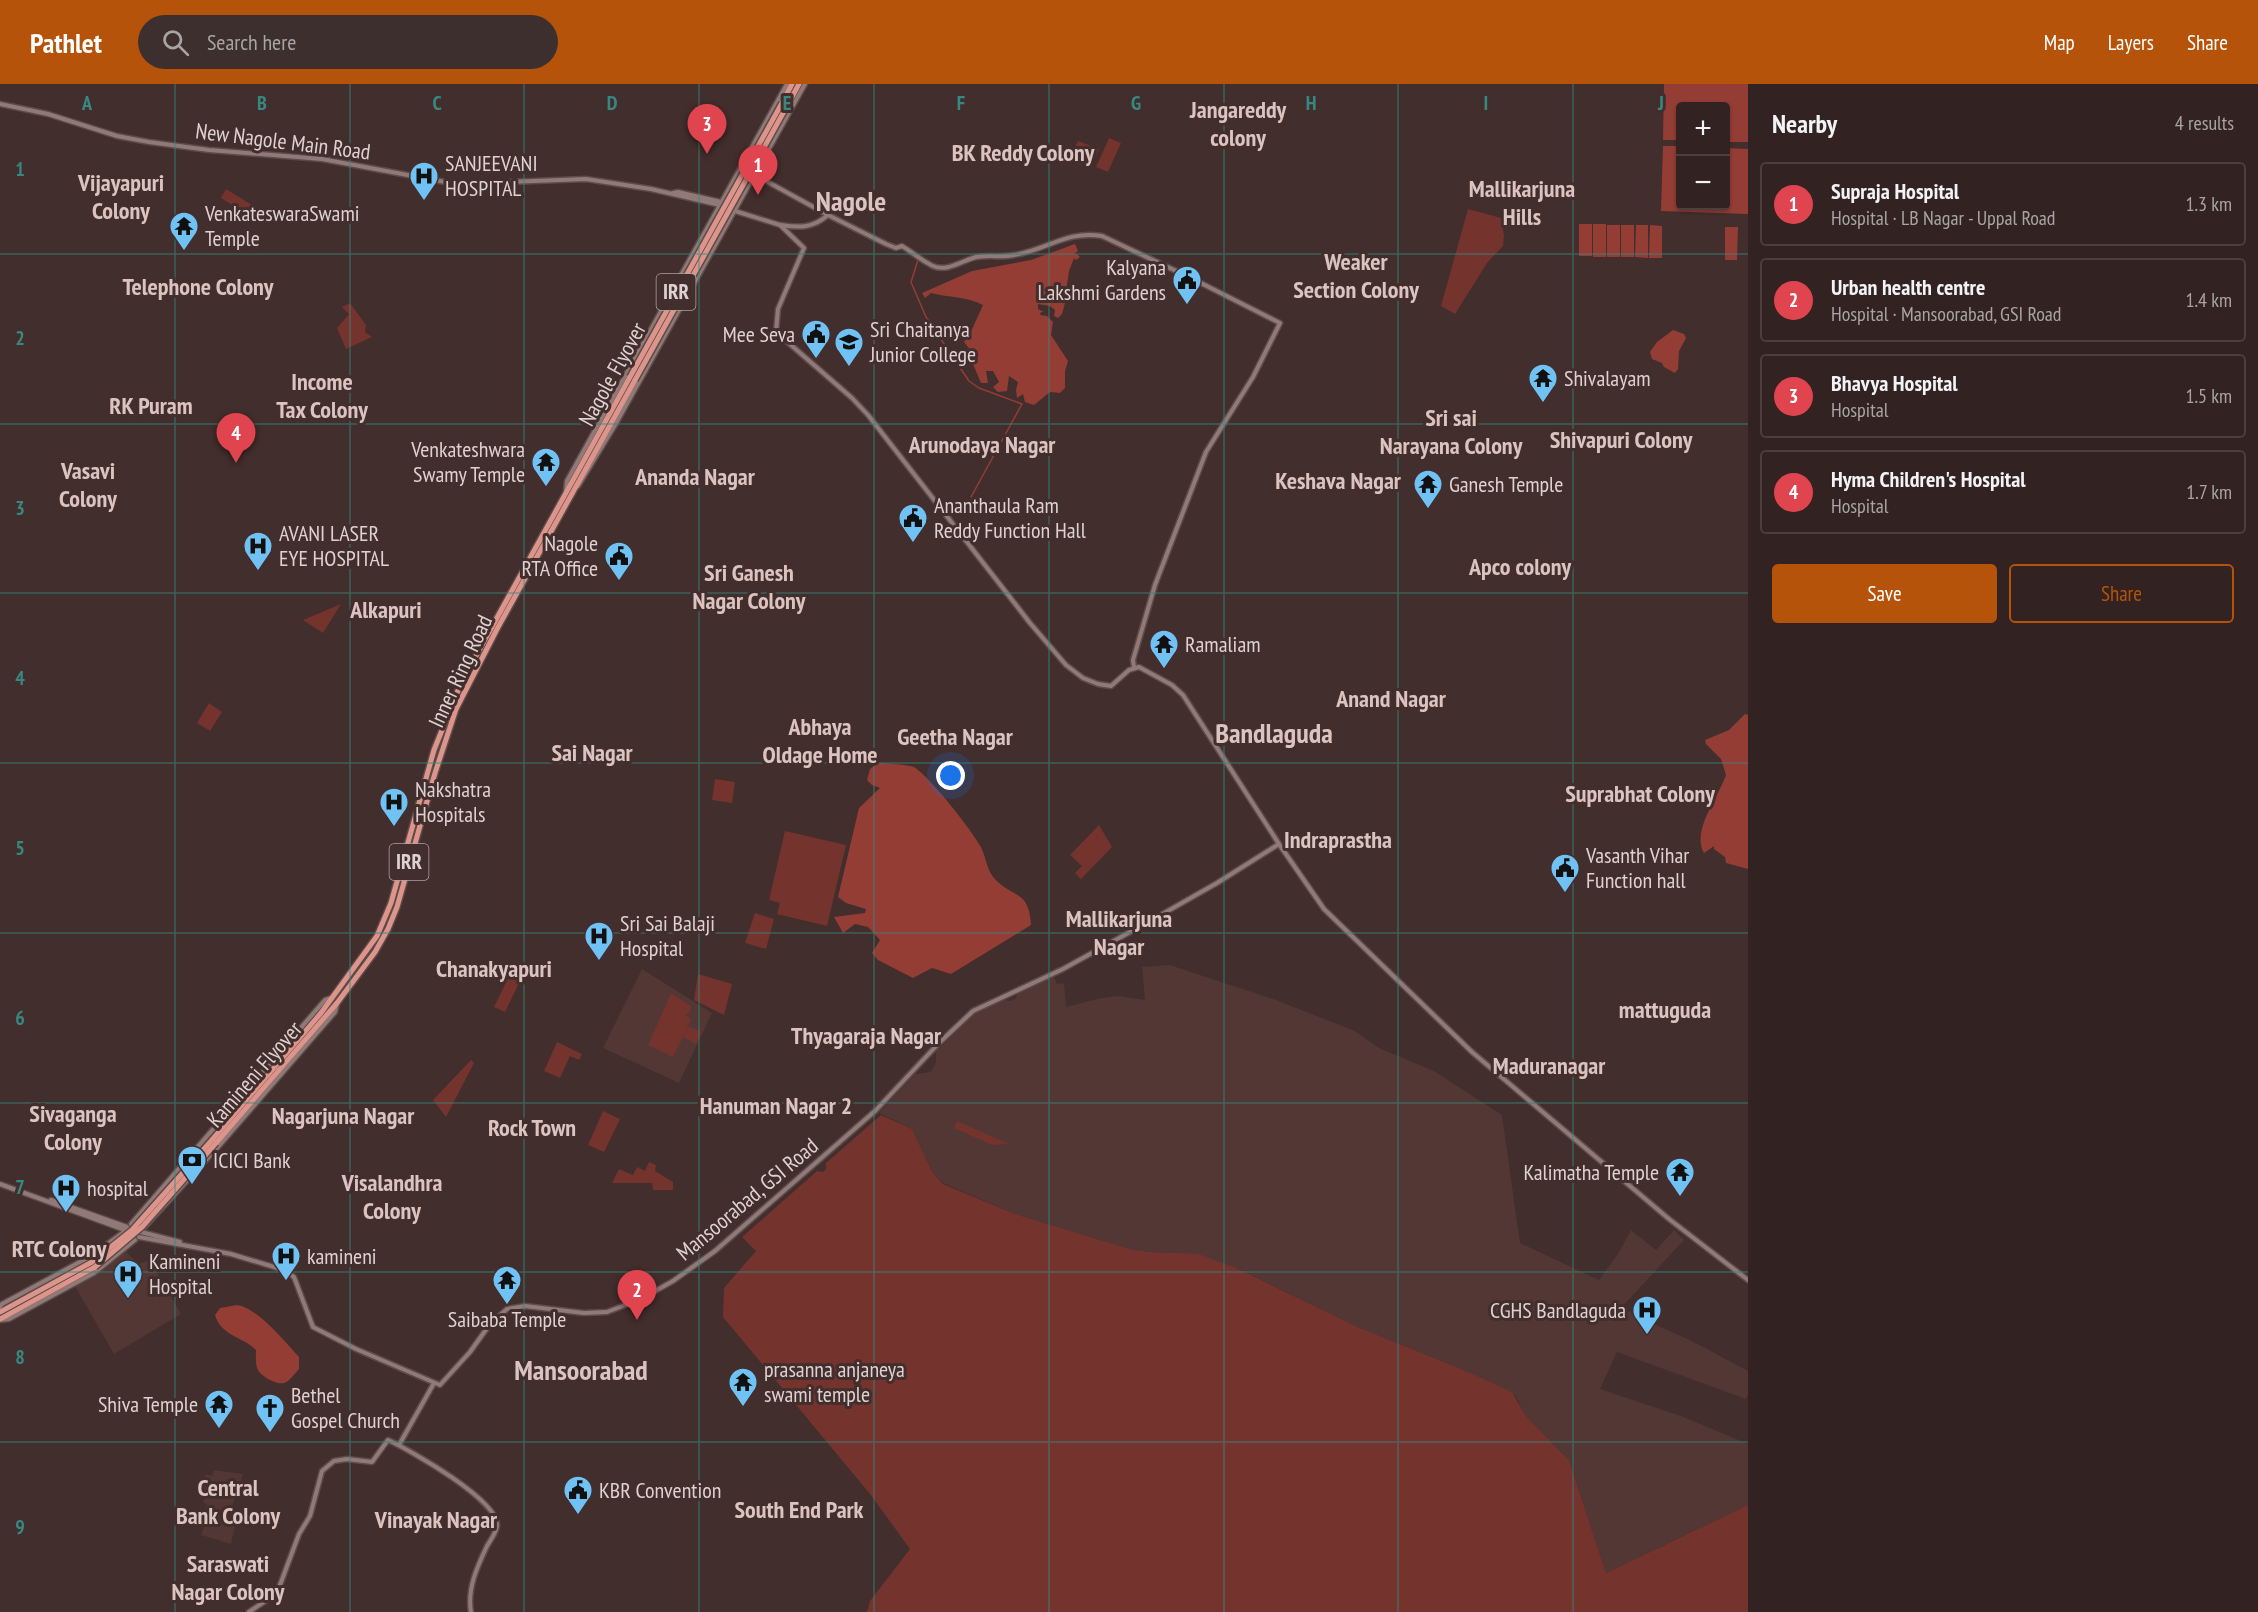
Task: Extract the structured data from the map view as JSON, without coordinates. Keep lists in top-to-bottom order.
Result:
{
  "streets": {
    "highway": [
      "IRR",
      "Nagole Flyover",
      "Inner Ring Road",
      "Kamineni Flyover"
    ],
    "street": ["New Nagole Main Road", "Mansoorabad, GSI Road"]
  },
  "crossings": [
    ["Nagole Flyover", "Inner Ring Road"],
    ["Inner Ring Road", "Kamineni Flyover"]
  ],
  "districts": [
    "Jangareddy colony",
    "BK Reddy Colony",
    "Vijayapuri Colony",
    "Mallikarjuna Hills",
    "Nagole",
    "Weaker Section Colony",
    "Telephone Colony",
    "Income Tax Colony",
    "RK Puram",
    "Sri sai Narayana Colony",
    "Shivapuri Colony",
    "Arunodaya Nagar",
    "Vasavi Colony",
    "Ananda Nagar",
    "Keshava Nagar",
    "Apco colony",
    "Sri Ganesh Nagar Colony",
    "Alkapuri",
    "Anand Nagar",
    "Abhaya Oldage Home",
    "Bandlaguda",
    "Geetha Nagar",
    "Sai Nagar",
    "Suprabhat Colony",
    "Indraprastha",
    "Mallikarjuna Nagar",
    "Chanakyapuri",
    "mattuguda",
    "Thyagaraja Nagar",
    "Maduranagar",
    "Hanuman Nagar 2",
    "Sivaganga Colony",
    "Nagarjuna Nagar",
    "Rock Town",
    "Visalandhra Colony",
    "RTC Colony",
    "Mansoorabad",
    "Central Bank Colony",
    "South End Park",
    "Vinayak Nagar",
    "Saraswati Nagar Colony"
  ],
  "places": {
    "hospital": [
      "SANJEEVANI HOSPITAL",
      "AVANI LASER EYE HOSPITAL",
      "Nakshatra Hospitals",
      "Sri Sai Balaji Hospital",
      "hospital",
      "kamineni",
      "Kamineni Hospital",
      "CGHS Bandlaguda"
    ],
    "temple": [
      "VenkateswaraSwami Temple",
      "Shivalayam",
      "Venkateshwara Swamy Temple",
      "Ganesh Temple",
      "Ramaliam",
      "Kalimatha Temple",
      "Saibaba Temple",
      "prasanna anjaneya swami temple",
      "Shiva Temple"
    ],
    "public building": [
      "Kalyana Lakshmi Gardens",
      "Mee Seva",
      "Ananthaula Ram Reddy Function Hall",
      "Nagole RTA Office",
      "Vasanth Vihar Function hall",
      "KBR Convention"
    ],
    "school or university": ["Sri Chaitanya Junior College"],
    "bank": ["ICICI Bank"],
    "church": ["Bethel Gospel Church"]
  },
  "page": {
    "header": "Pathlet",
    "search": "Search here",
    "nav": ["Map", "Layers", "Share"],
    "heading": ["Nearby", "4 results"],
    "map_buttons": ["+", "−"],
    "pins": [
      "3",
      "1",
      "4",
      "2"
    ],
    "list": [
      {
        "mark": "1",
        "name": "Supraja Hospital",
        "note": "Hospital · LB Nagar - Uppal Road",
        "value": "1.3 km"
      },
      {
        "mark": "2",
        "name": "Urban health centre",
        "note": "Hospital · Mansoorabad, GSI Road",
        "value": "1.4 km"
      },
      {
        "mark": "3",
        "name": "Bhavya Hospital",
        "note": "Hospital",
        "value": "1.5 km"
      },
      {
        "mark": "4",
        "name": "Hyma Children's Hospital",
        "note": "Hospital",
        "value": "1.7 km"
      }
    ],
    "buttons": ["Save", "Share"]
  },
  "grid": {
    "columns": [
      "A",
      "B",
      "C",
      "D",
      "E",
      "F",
      "G",
      "H",
      "I",
      "J"
    ],
    "rows": [
      "1",
      "2",
      "3",
      "4",
      "5",
      "6",
      "7",
      "8",
      "9"
    ]
  }
}
